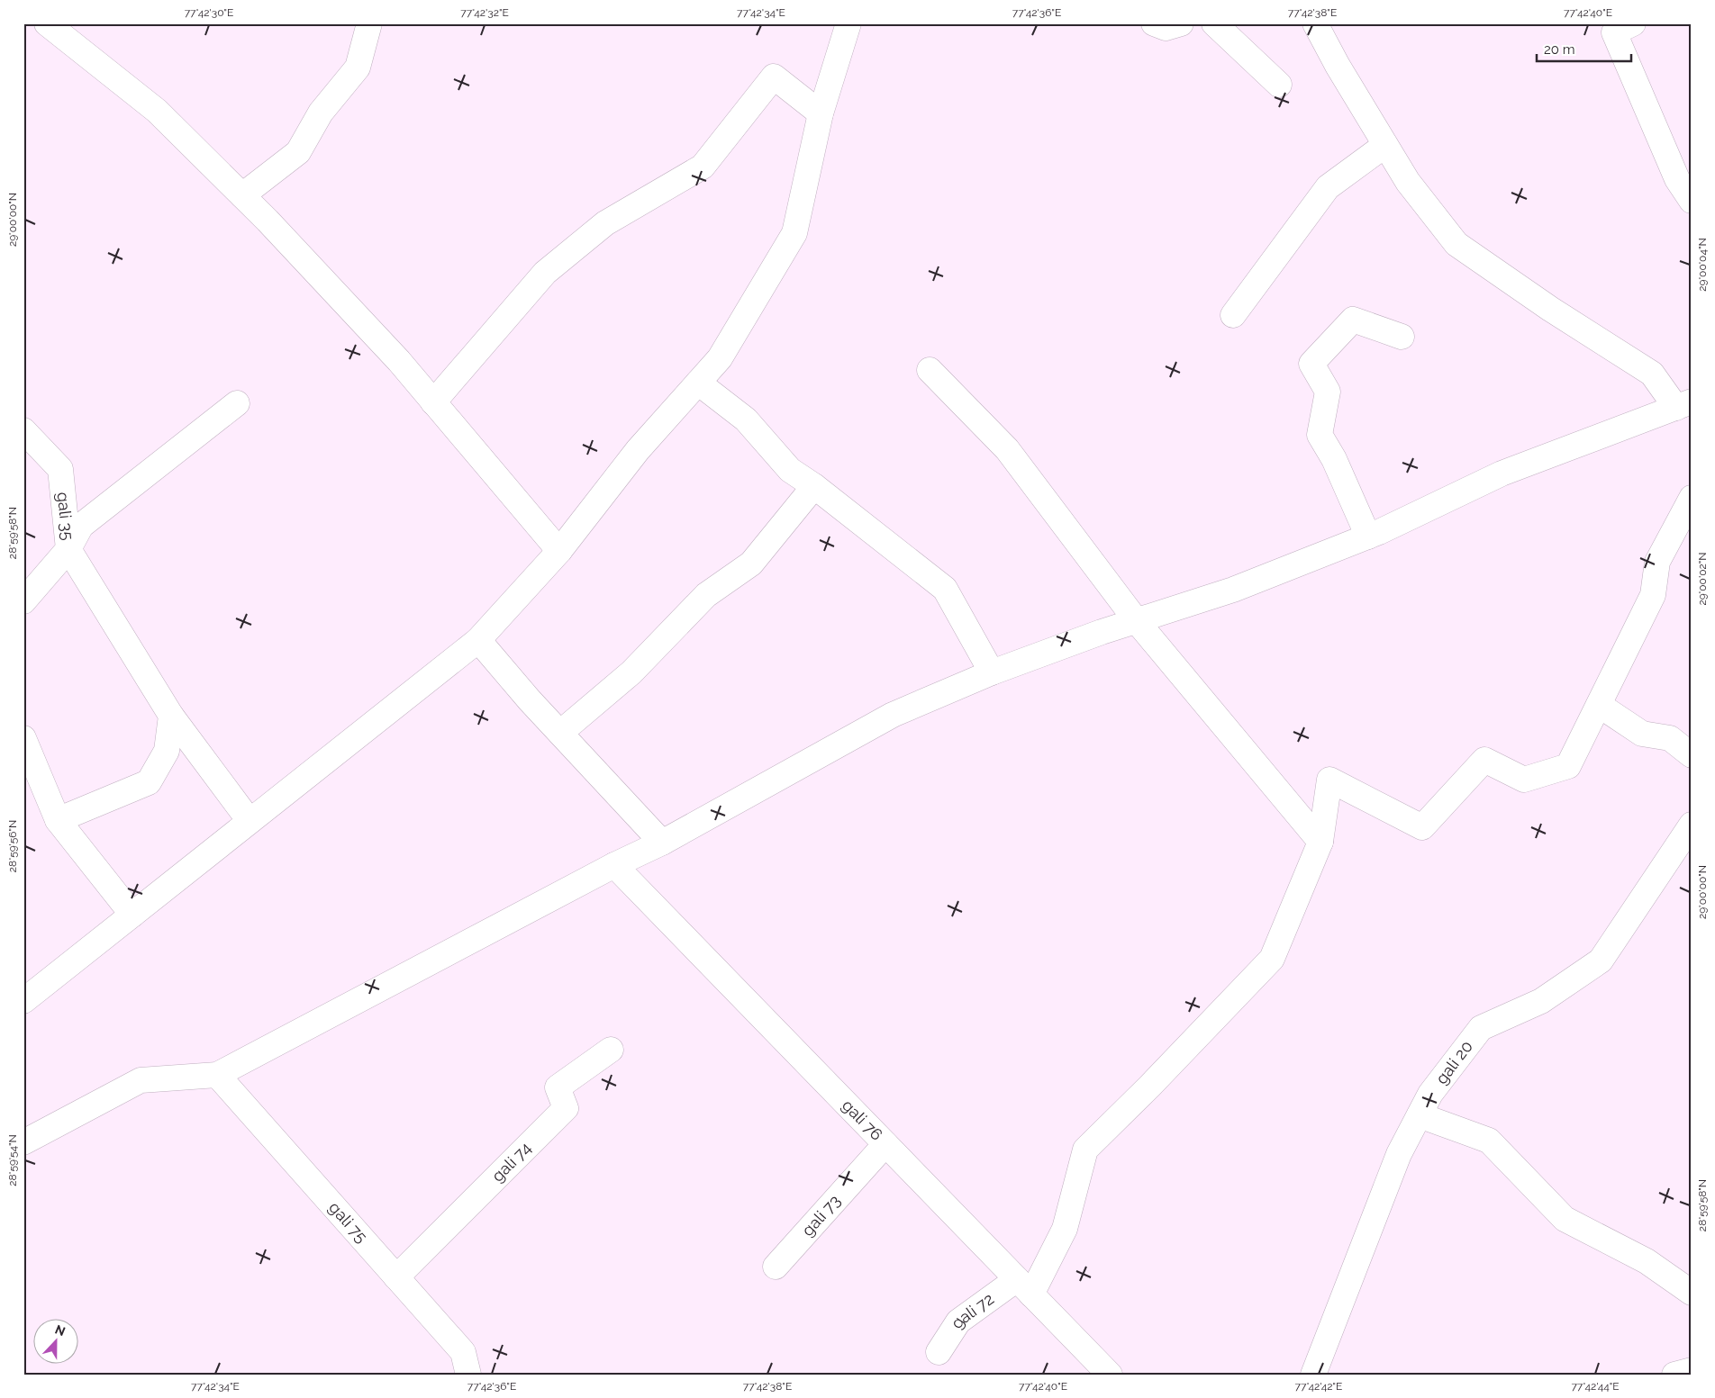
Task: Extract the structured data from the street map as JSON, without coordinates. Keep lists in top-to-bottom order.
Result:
{
  "streets": {
    "street": [
      "gali 35",
      "gali 20",
      "gali 76",
      "gali 74",
      "gali 73",
      "gali 75",
      "gali 72"
    ]
  },
  "crossings": [
    ["gali 76", "gali 73"],
    ["gali 76", "gali 72"],
    ["gali 74", "gali 75"]
  ],
  "scale_bar": "20 m",
  "north": "top",
  "coordinates": [
    "77°42'30\"E",
    "77°42'32\"E",
    "77°42'34\"E",
    "77°42'36\"E",
    "77°42'38\"E",
    "77°42'40\"E",
    "29°00'00\"N",
    "29°00'04\"N",
    "28°59'58\"N",
    "29°00'02\"N",
    "28°59'56\"N",
    "28°59'54\"N",
    "77°42'42\"E",
    "77°42'44\"E"
  ]
}
